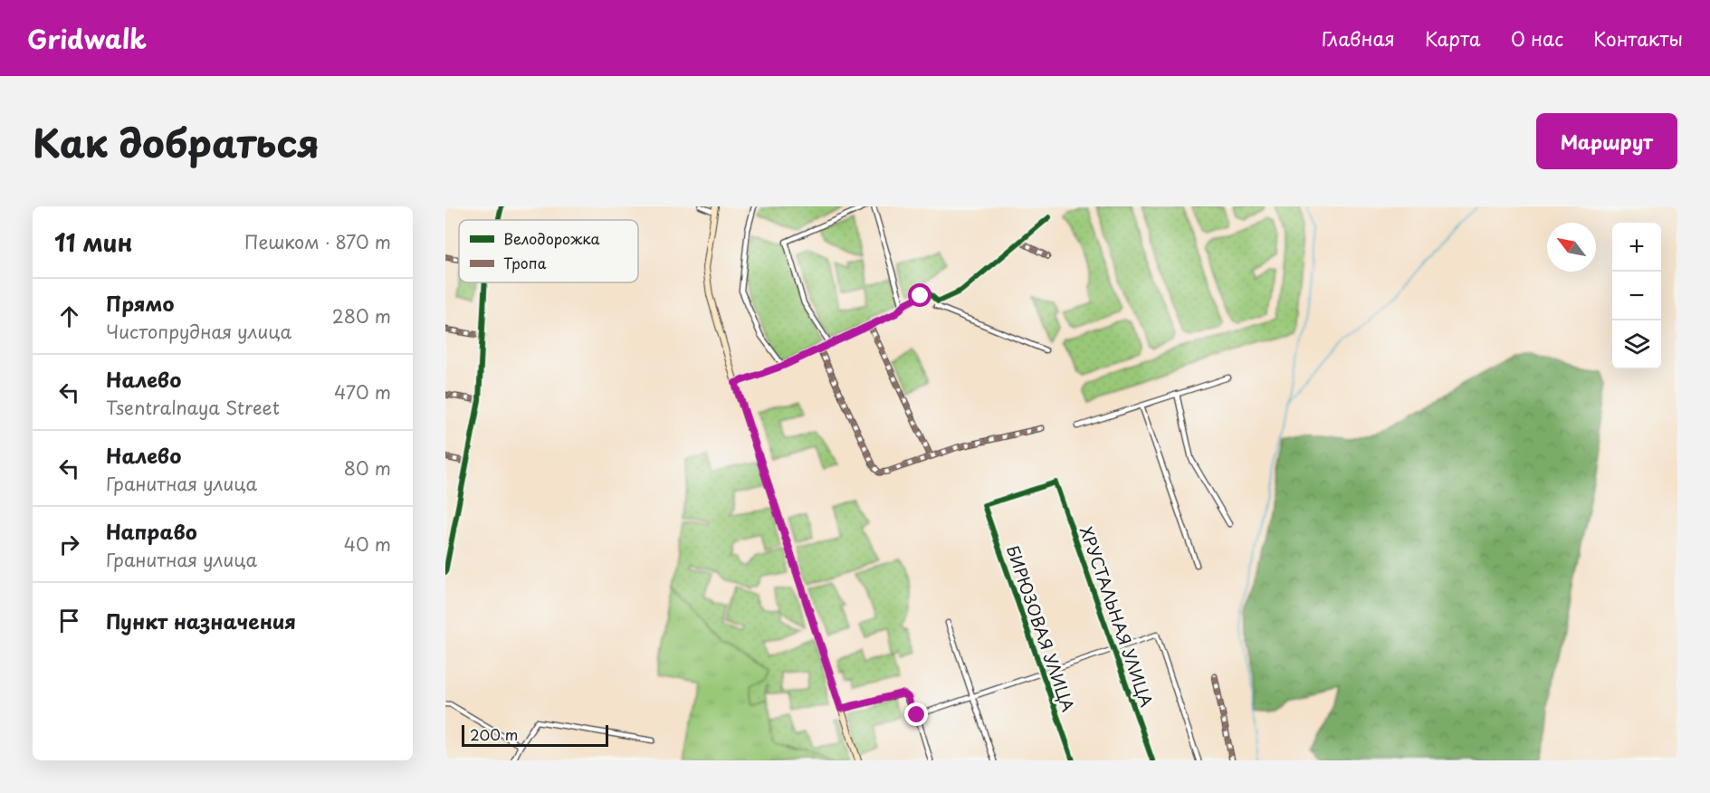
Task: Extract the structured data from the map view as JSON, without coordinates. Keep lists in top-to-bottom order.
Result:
{
  "streets": {
    "street": ["ХРУСТАЛЬНАЯ УЛИЦА", "БИРЮЗОВАЯ УЛИЦА"]
  },
  "crossings": [
    ["ХРУСТАЛЬНАЯ УЛИЦА", "БИРЮЗОВАЯ УЛИЦА"]
  ],
  "legend": ["Велодорожка", "Тропа"],
  "scale_bar": "200 m",
  "north": "top left",
  "page": {
    "header": "Gridwalk",
    "nav": [
      "Главная",
      "Карта",
      "О нас",
      "Контакты"
    ],
    "title": "Как добраться",
    "buttons": "Маршрут",
    "heading": ["11 мин", "Пешком · 870 m"],
    "map_buttons": ["+", "−"],
    "list": [
      ["Прямо", "Чистопрудная улица", "280 m"],
      ["Налево", "Tsentralnaya Street", "470 m"],
      ["Налево", "Гранитная улица", "80 m"],
      ["Направо", "Гранитная улица", "40 m"],
      "Пункт назначения"
    ],
    "scale": "200 m"
  }
}
